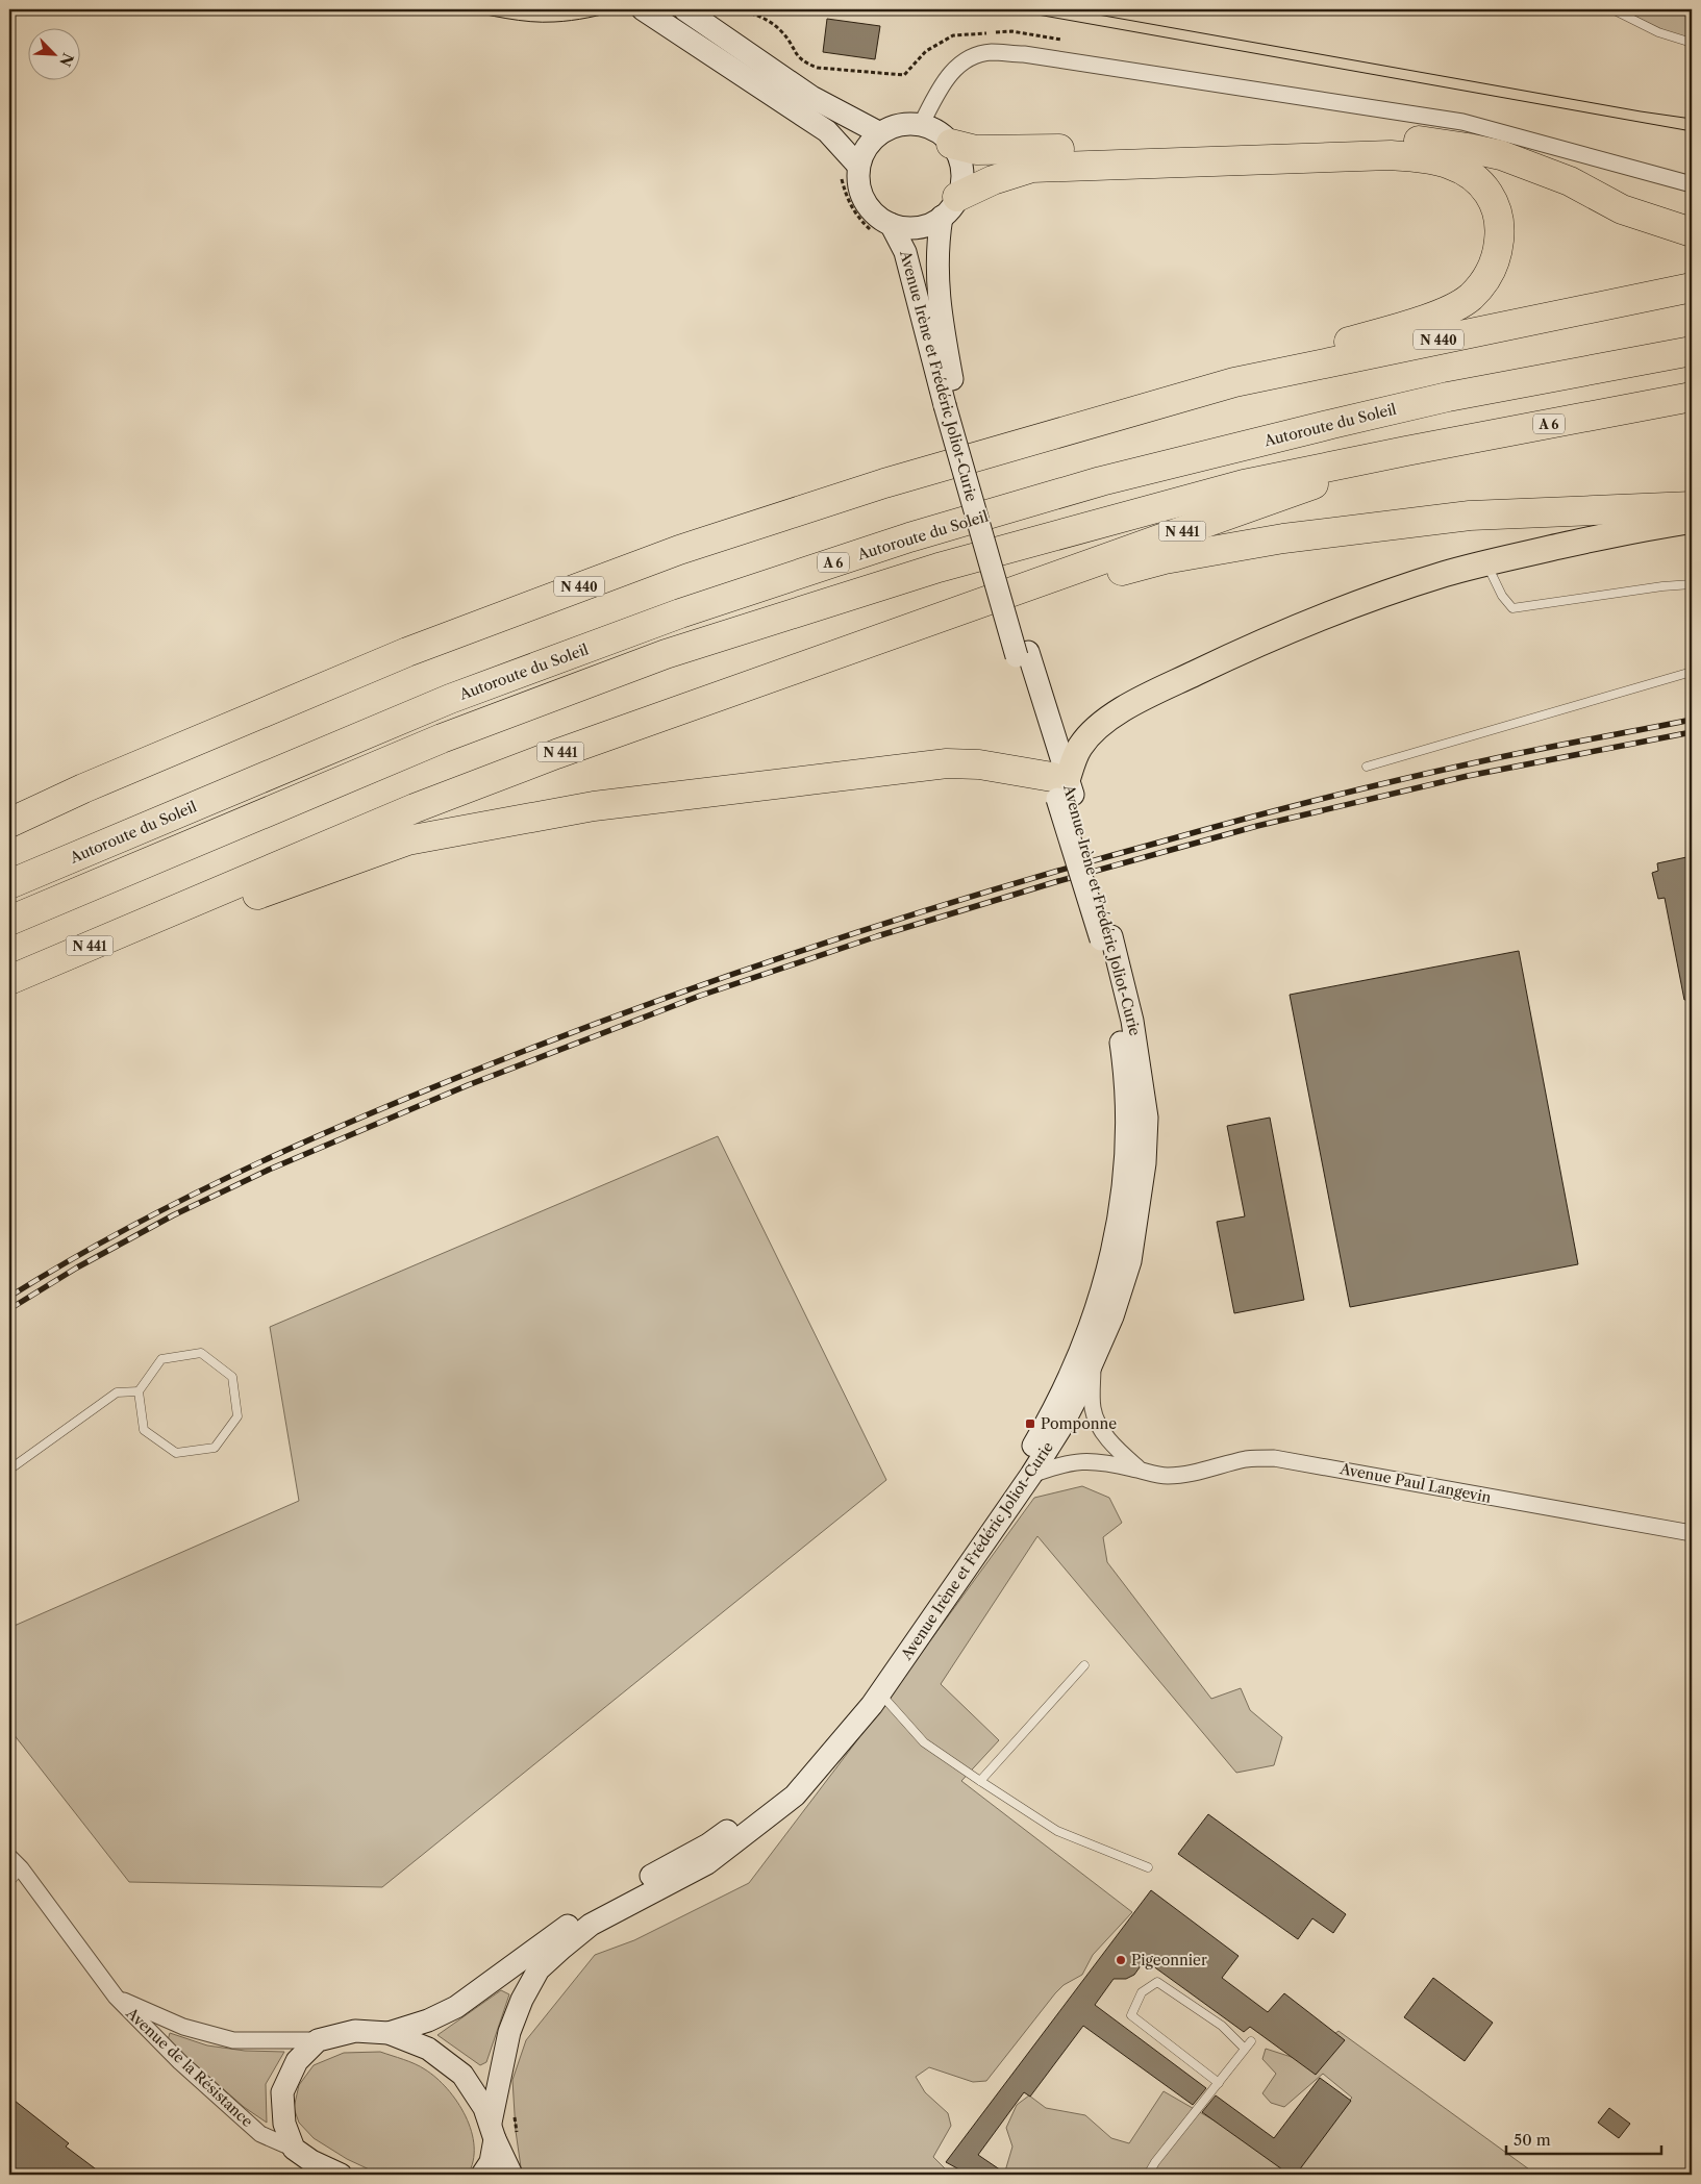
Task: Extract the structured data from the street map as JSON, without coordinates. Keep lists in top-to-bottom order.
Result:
{
  "streets": {
    "highway": [
      "N 440",
      "A 6",
      "Autoroute du Soleil",
      "N 441"
    ],
    "main road": ["Avenue Irène et Frédéric Joliot-Curie"],
    "street": ["Avenue Paul Langevin", "Avenue de la Résistance"]
  },
  "crossings": [
    ["Avenue Irène et Frédéric Joliot-Curie", "Avenue Paul Langevin"],
    ["A 6", "N 441"]
  ],
  "places": {
    "transit": ["Pomponne"],
    "other": ["Pigeonnier"]
  },
  "scale_bar": "50 m",
  "north": "bottom right"
}
